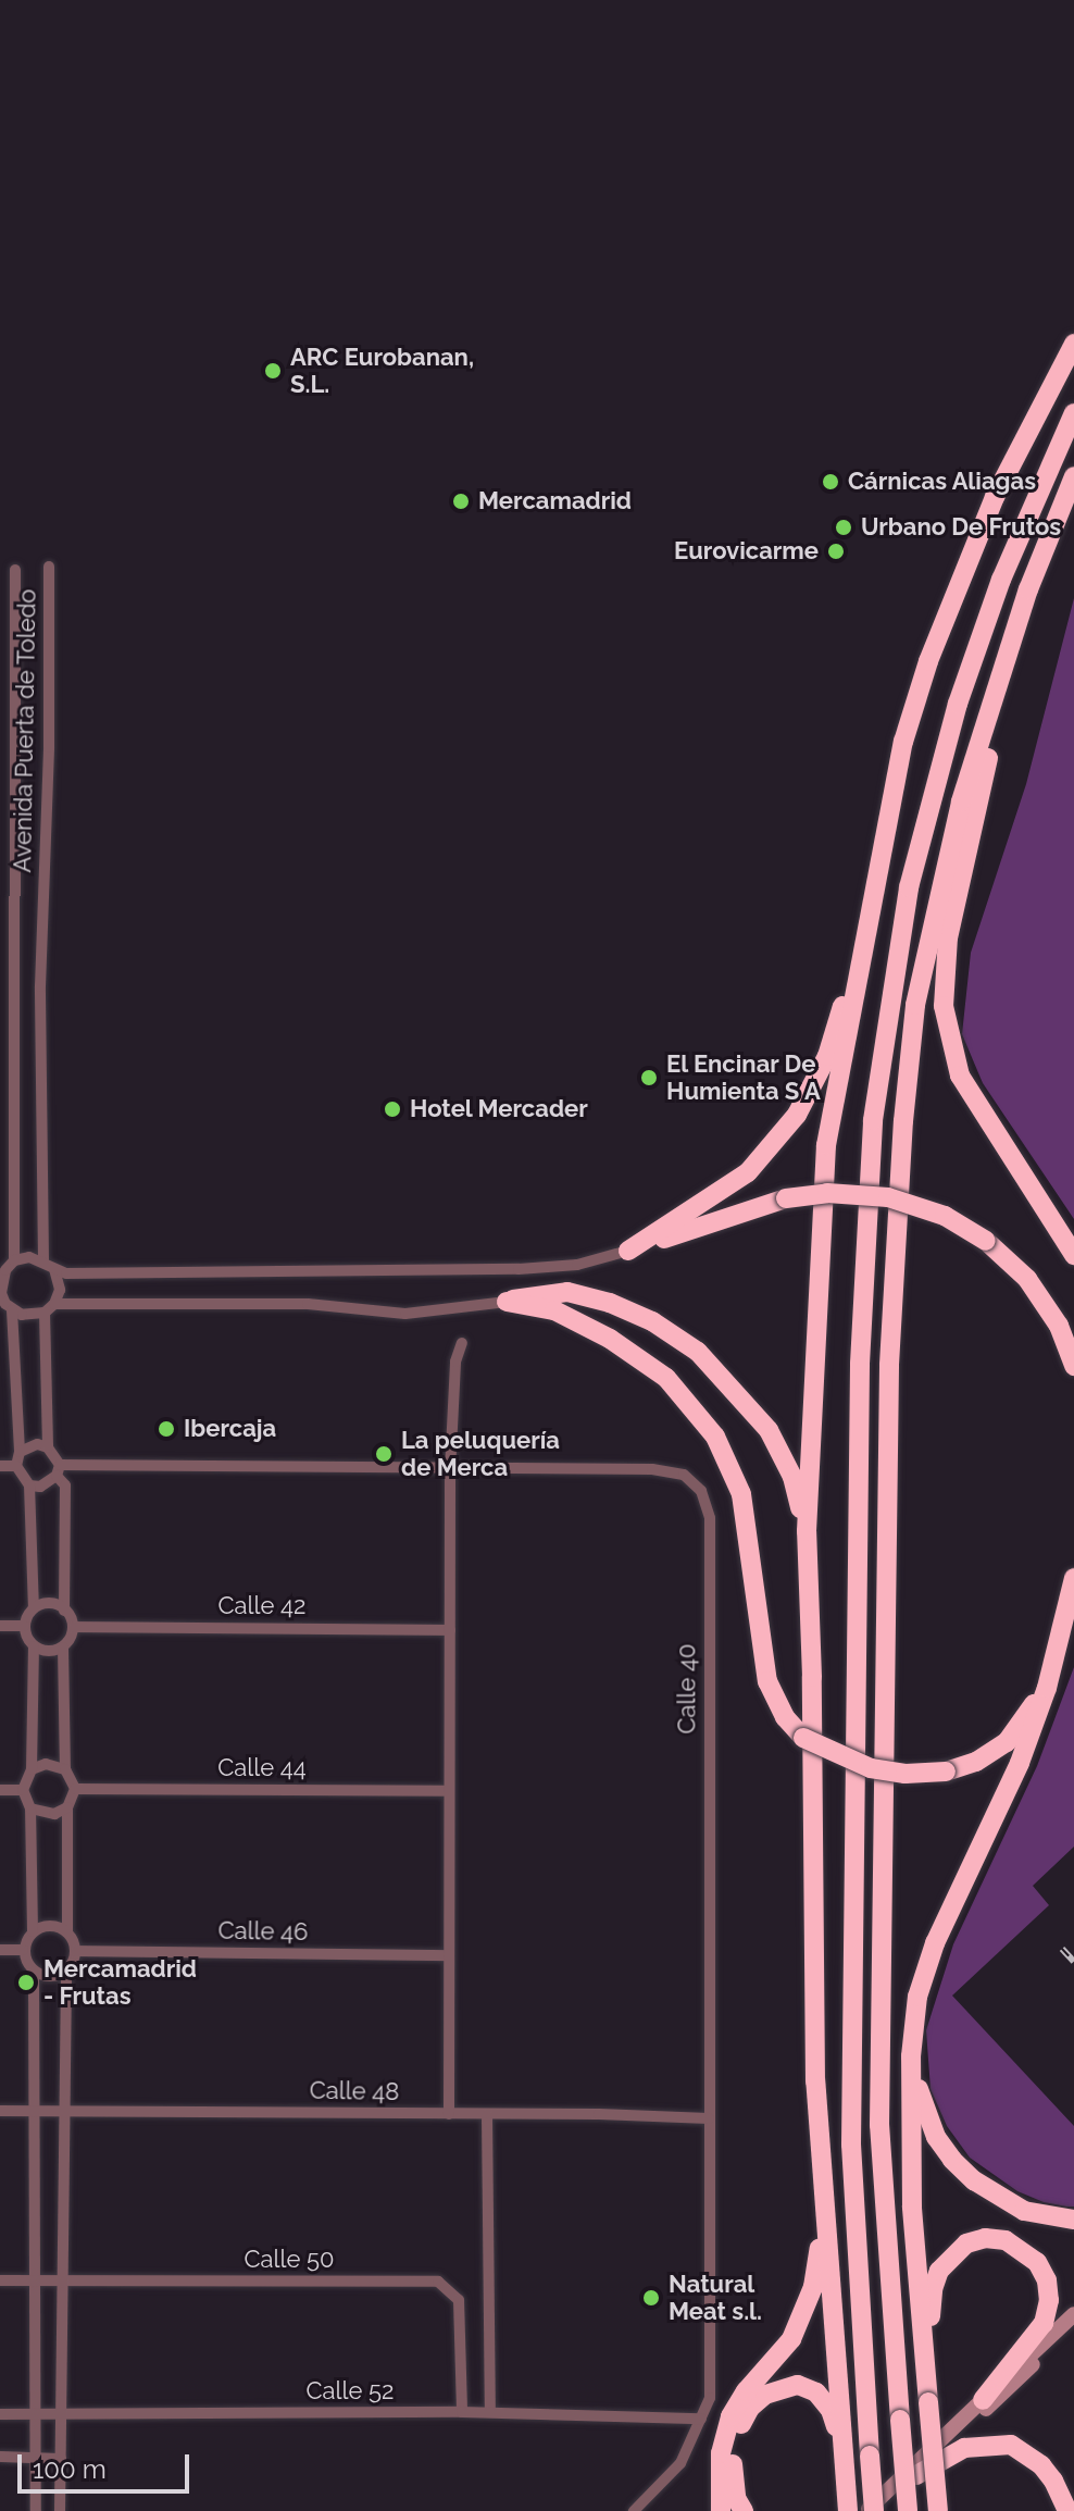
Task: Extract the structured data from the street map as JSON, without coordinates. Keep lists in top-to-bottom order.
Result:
{
  "streets": {
    "street": [
      "Avenida Puerta de Toledo",
      "Calle 42",
      "Calle 40",
      "Calle 44",
      "Calle 46",
      "Calle 48",
      "Calle 50",
      "Calle 52"
    ]
  },
  "crossings": [
    ["Calle 40", "Calle 48"],
    ["Calle 40", "Calle 52"],
    ["Calle 50", "Calle 52"]
  ],
  "places": [
    "ARC Eurobanan, S.L.",
    "Cárnicas Aliagas",
    "Mercamadrid",
    "Urbano De Frutos",
    "Eurovicarme",
    "El Encinar De Humienta S A",
    "Hotel Mercader",
    "Ibercaja",
    "La peluquería de Merca",
    "Mercamadrid - Frutas",
    "Natural Meat s.l."
  ],
  "scale_bar": "100 m"
}
